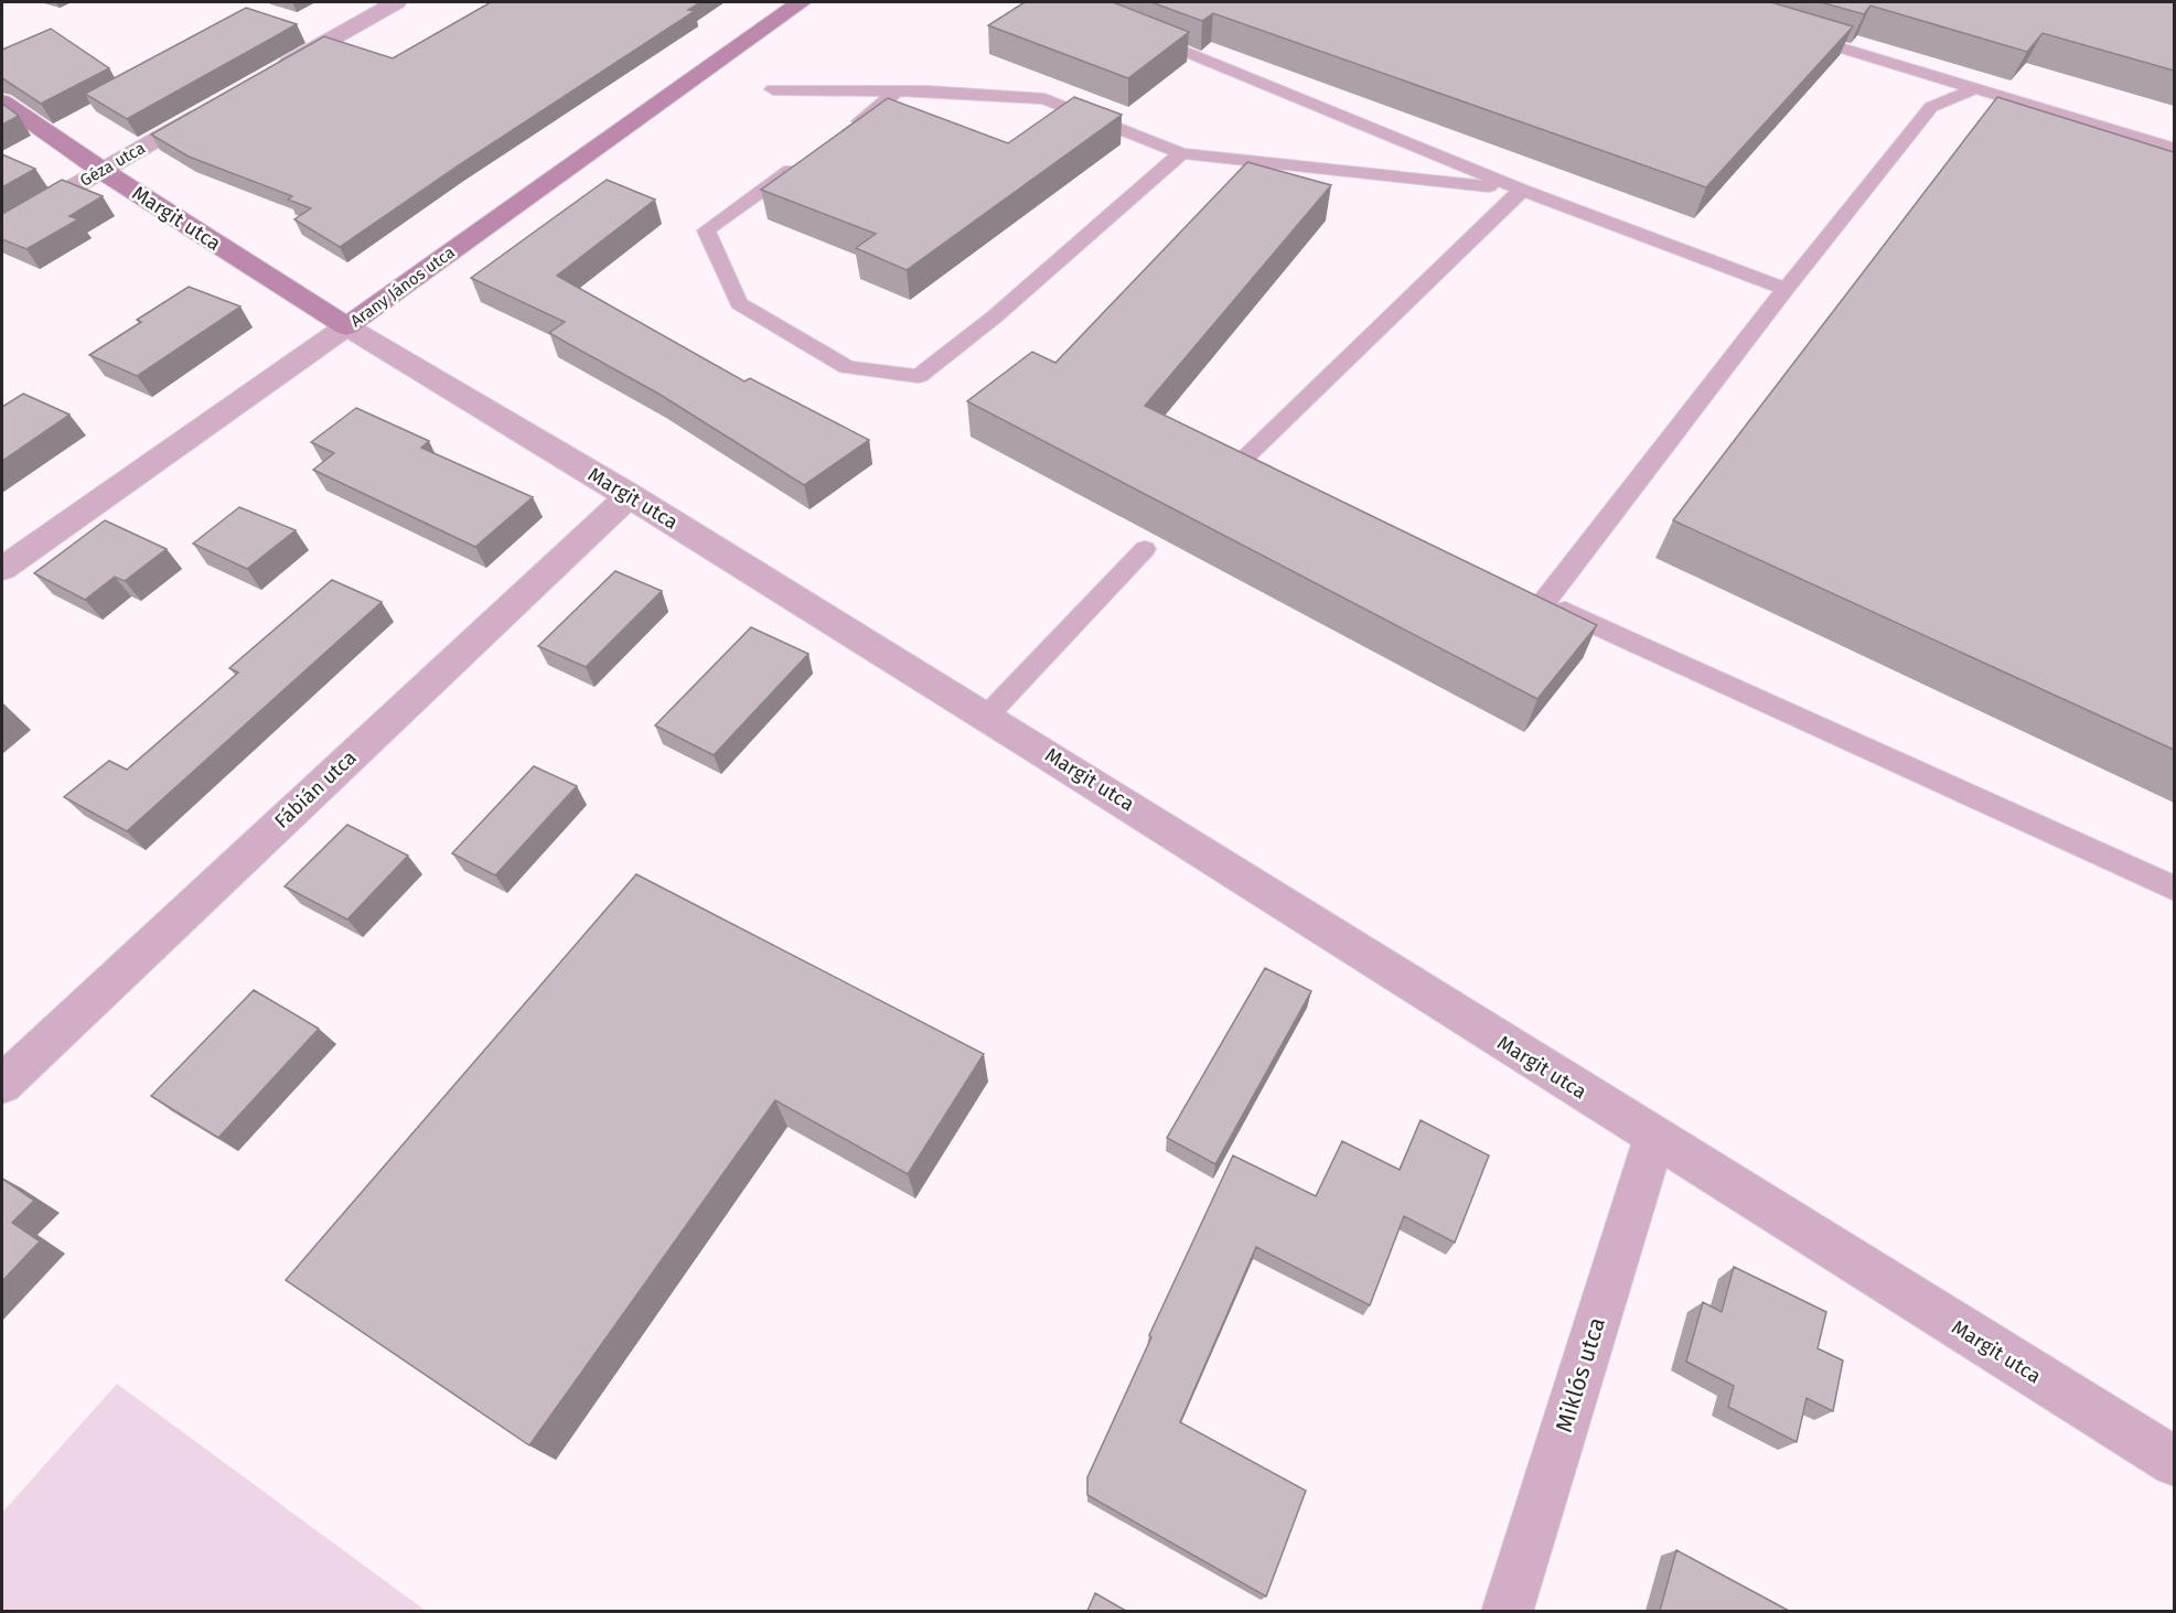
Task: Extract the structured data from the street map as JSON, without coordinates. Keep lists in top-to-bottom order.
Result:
{
  "streets": {
    "street": [
      "Géza utca",
      "Margit utca",
      "Arany János utca",
      "Fábián utca",
      "Miklós utca"
    ]
  },
  "crossings": [
    ["Géza utca", "Margit utca"],
    ["Margit utca", "Arany János utca"],
    ["Margit utca", "Fábián utca"],
    ["Margit utca", "Miklós utca"]
  ]
}
